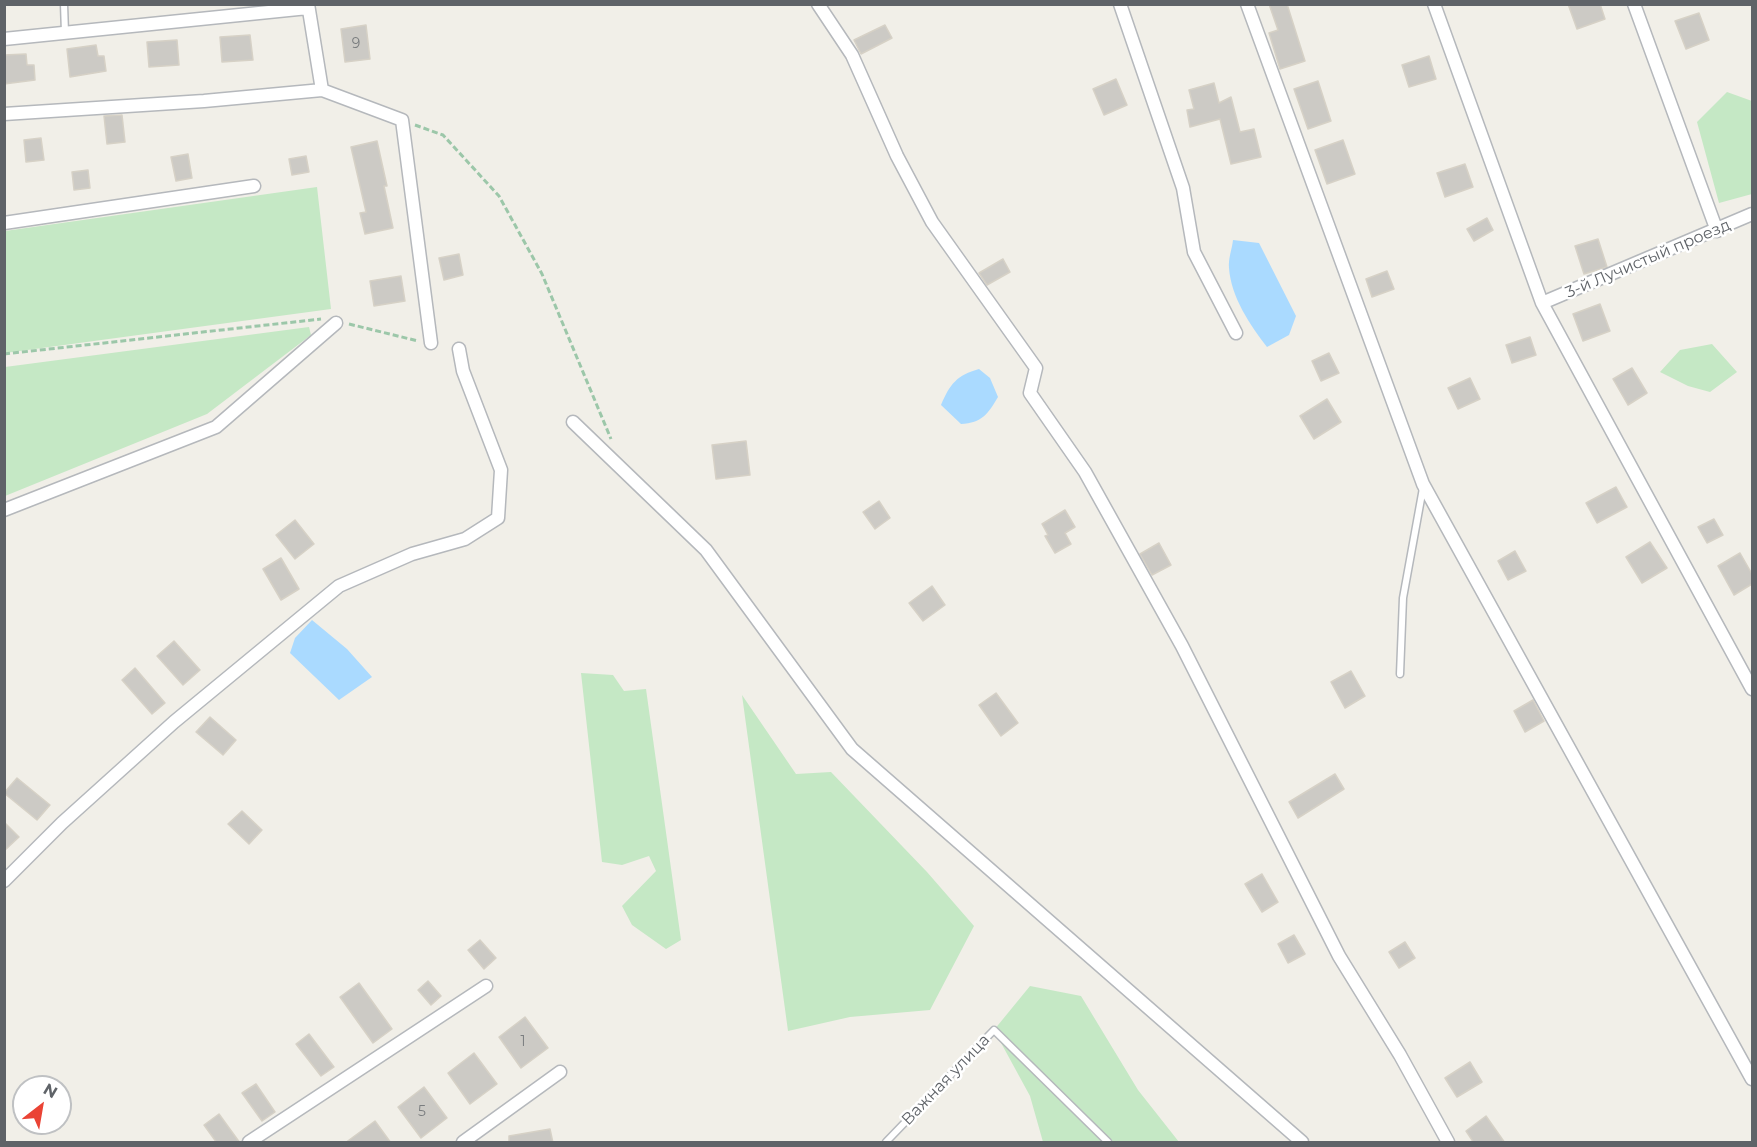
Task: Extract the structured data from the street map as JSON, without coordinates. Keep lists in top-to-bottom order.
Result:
{
  "streets": {
    "street": ["3-й Лучистый проезд"],
    "lane": ["Важная улица"]
  },
  "house_numbers": ["9", "1", "5"],
  "north": "top right"
}
